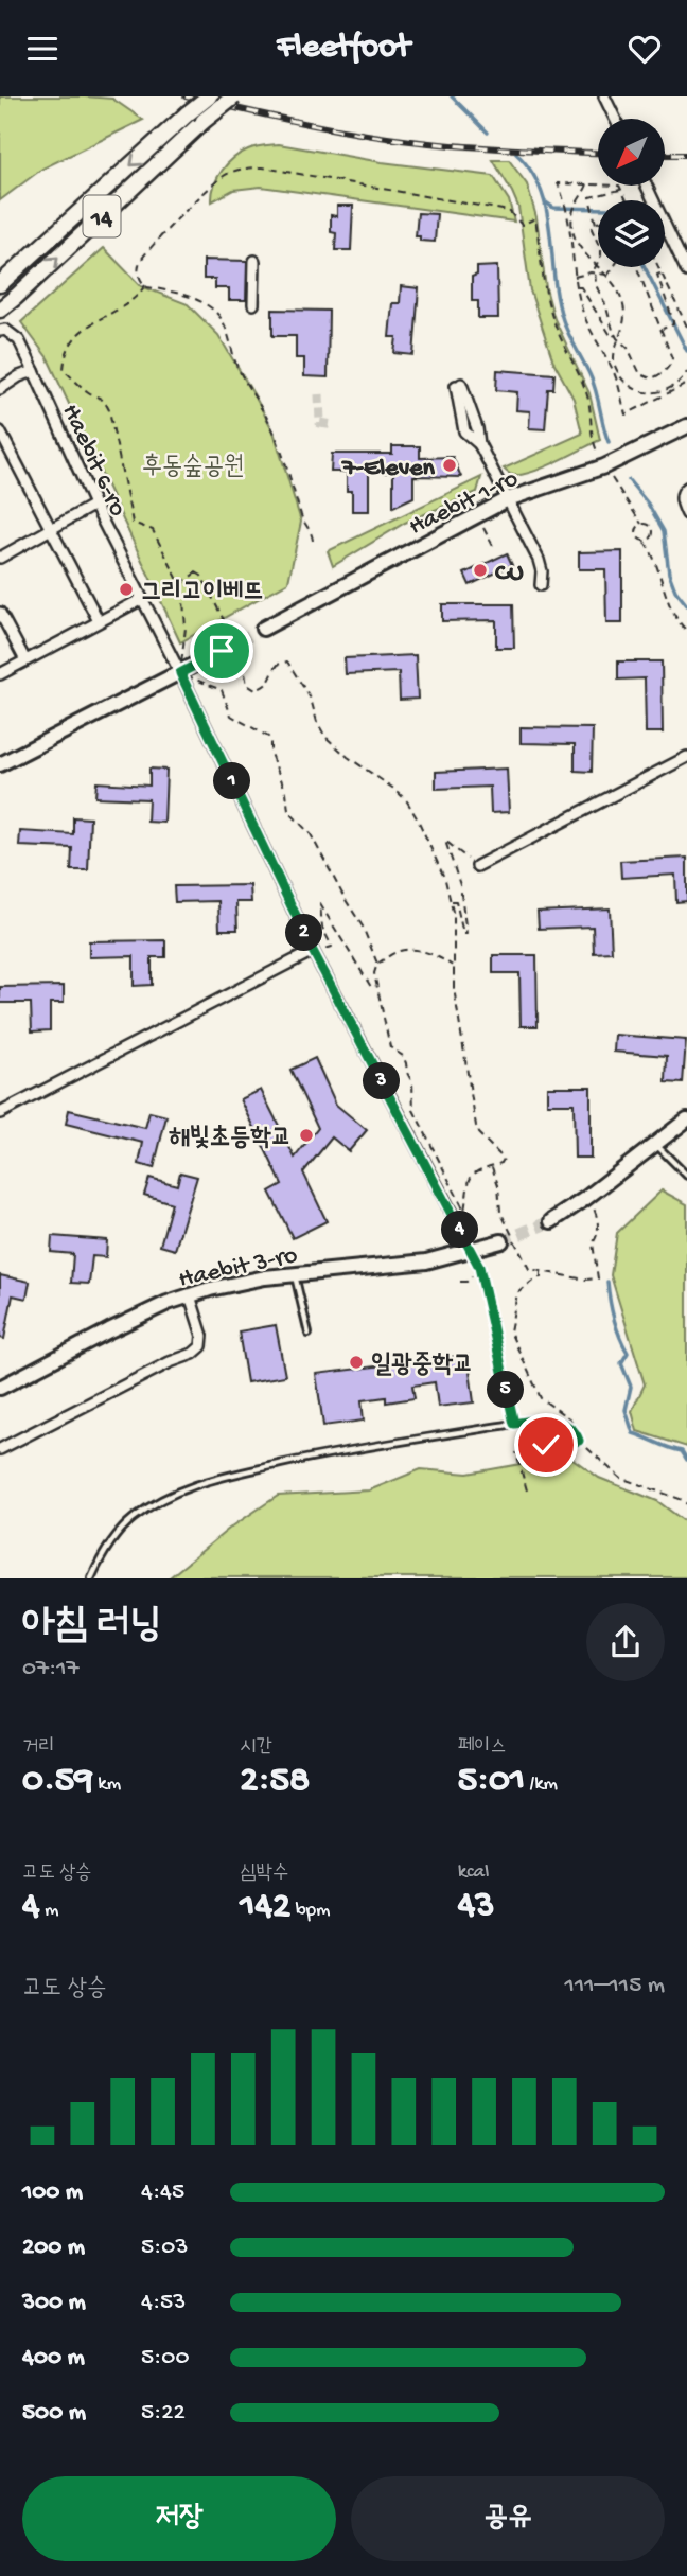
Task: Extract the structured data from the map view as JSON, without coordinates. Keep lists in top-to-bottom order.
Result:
{
  "streets": {
    "main road": ["14"],
    "street": ["Haebit 6-ro", "Haebit 1-ro", "Haebit 3-ro"]
  },
  "crossings": [
    ["Haebit 6-ro", "Haebit 3-ro"]
  ],
  "parks": ["후동숲공원"],
  "places": [
    "7-Eleven",
    "CU",
    "그리고이베뜨",
    "해빛초등학교",
    "일광중학교"
  ],
  "north": "bottom left",
  "page": {
    "header": "Fleetfoot",
    "pins": [
      "1",
      "2",
      "3",
      "4",
      "5"
    ],
    "heading": ["아침 러닝", "07:17"],
    "stats": [
      ["거리", "0.59 km"],
      ["시간", "2:58"],
      ["페이스", "5:01 /km"],
      ["고도 상승", "4 m"],
      ["심박수", "142 bpm"],
      ["kcal", "43"]
    ],
    "chart": ["고도 상승", "111–115 m"],
    "list": [
      {
        "name": "100 m",
        "note": "4:45"
      },
      {
        "name": "200 m",
        "note": "5:03"
      },
      {
        "name": "300 m",
        "note": "4:53"
      },
      {
        "name": "400 m",
        "note": "5:00"
      },
      {
        "name": "500 m",
        "note": "5:22"
      }
    ],
    "buttons": ["저장", "공유"]
  }
}
